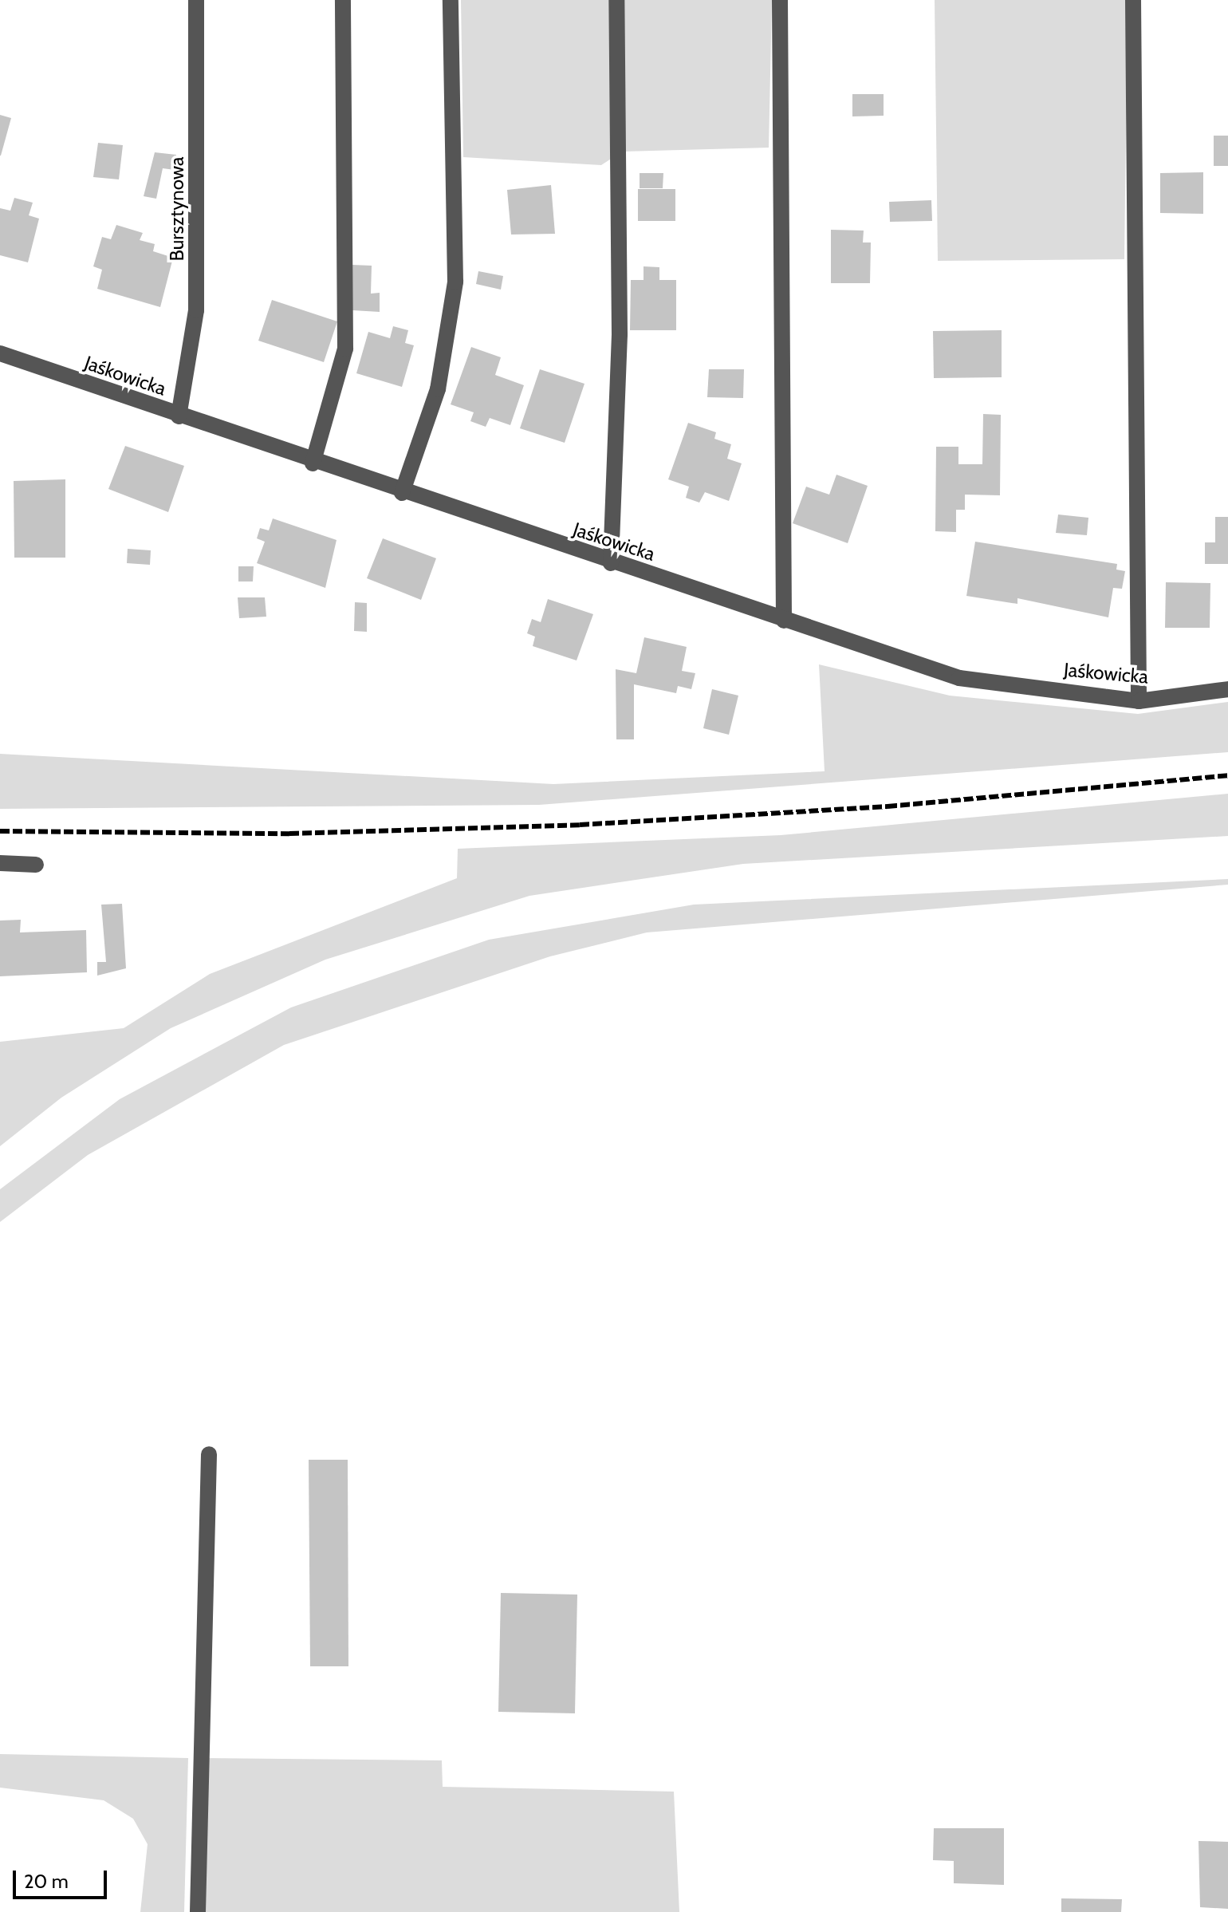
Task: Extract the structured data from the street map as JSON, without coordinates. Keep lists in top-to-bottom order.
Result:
{
  "streets": {
    "street": ["Bursztynowa", "Jaśkowicka"]
  },
  "crossings": [
    ["Bursztynowa", "Jaśkowicka"]
  ],
  "scale_bar": "20 m"
}
